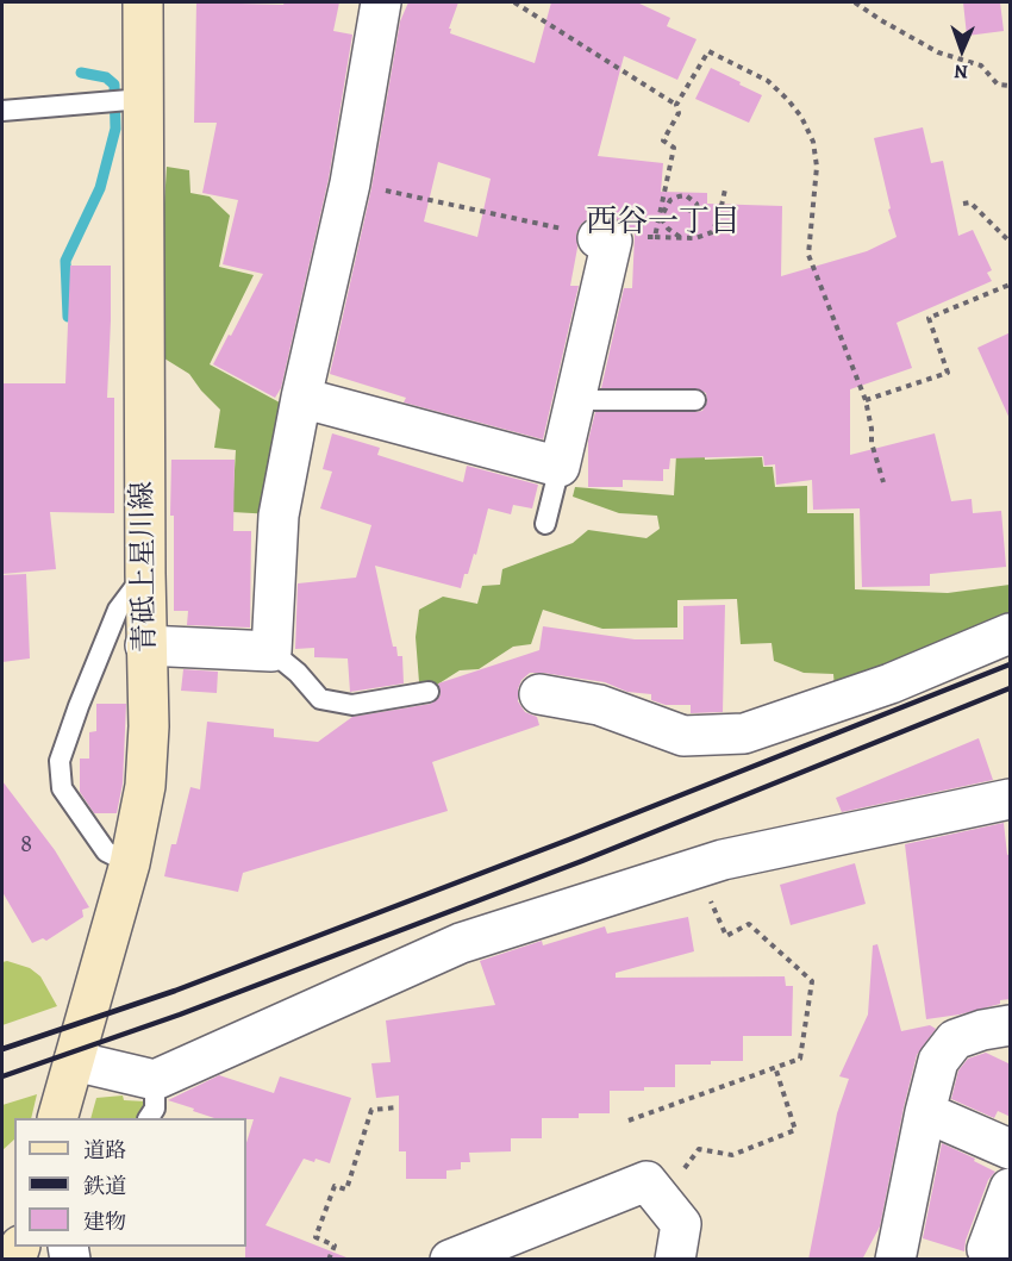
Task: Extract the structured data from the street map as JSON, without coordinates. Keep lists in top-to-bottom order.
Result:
{
  "streets": {
    "main road": ["青砥上星川線"]
  },
  "districts": ["西谷一丁目"],
  "house_numbers": ["8"],
  "legend": ["道路", "鉄道", "建物"],
  "north": "bottom"
}
